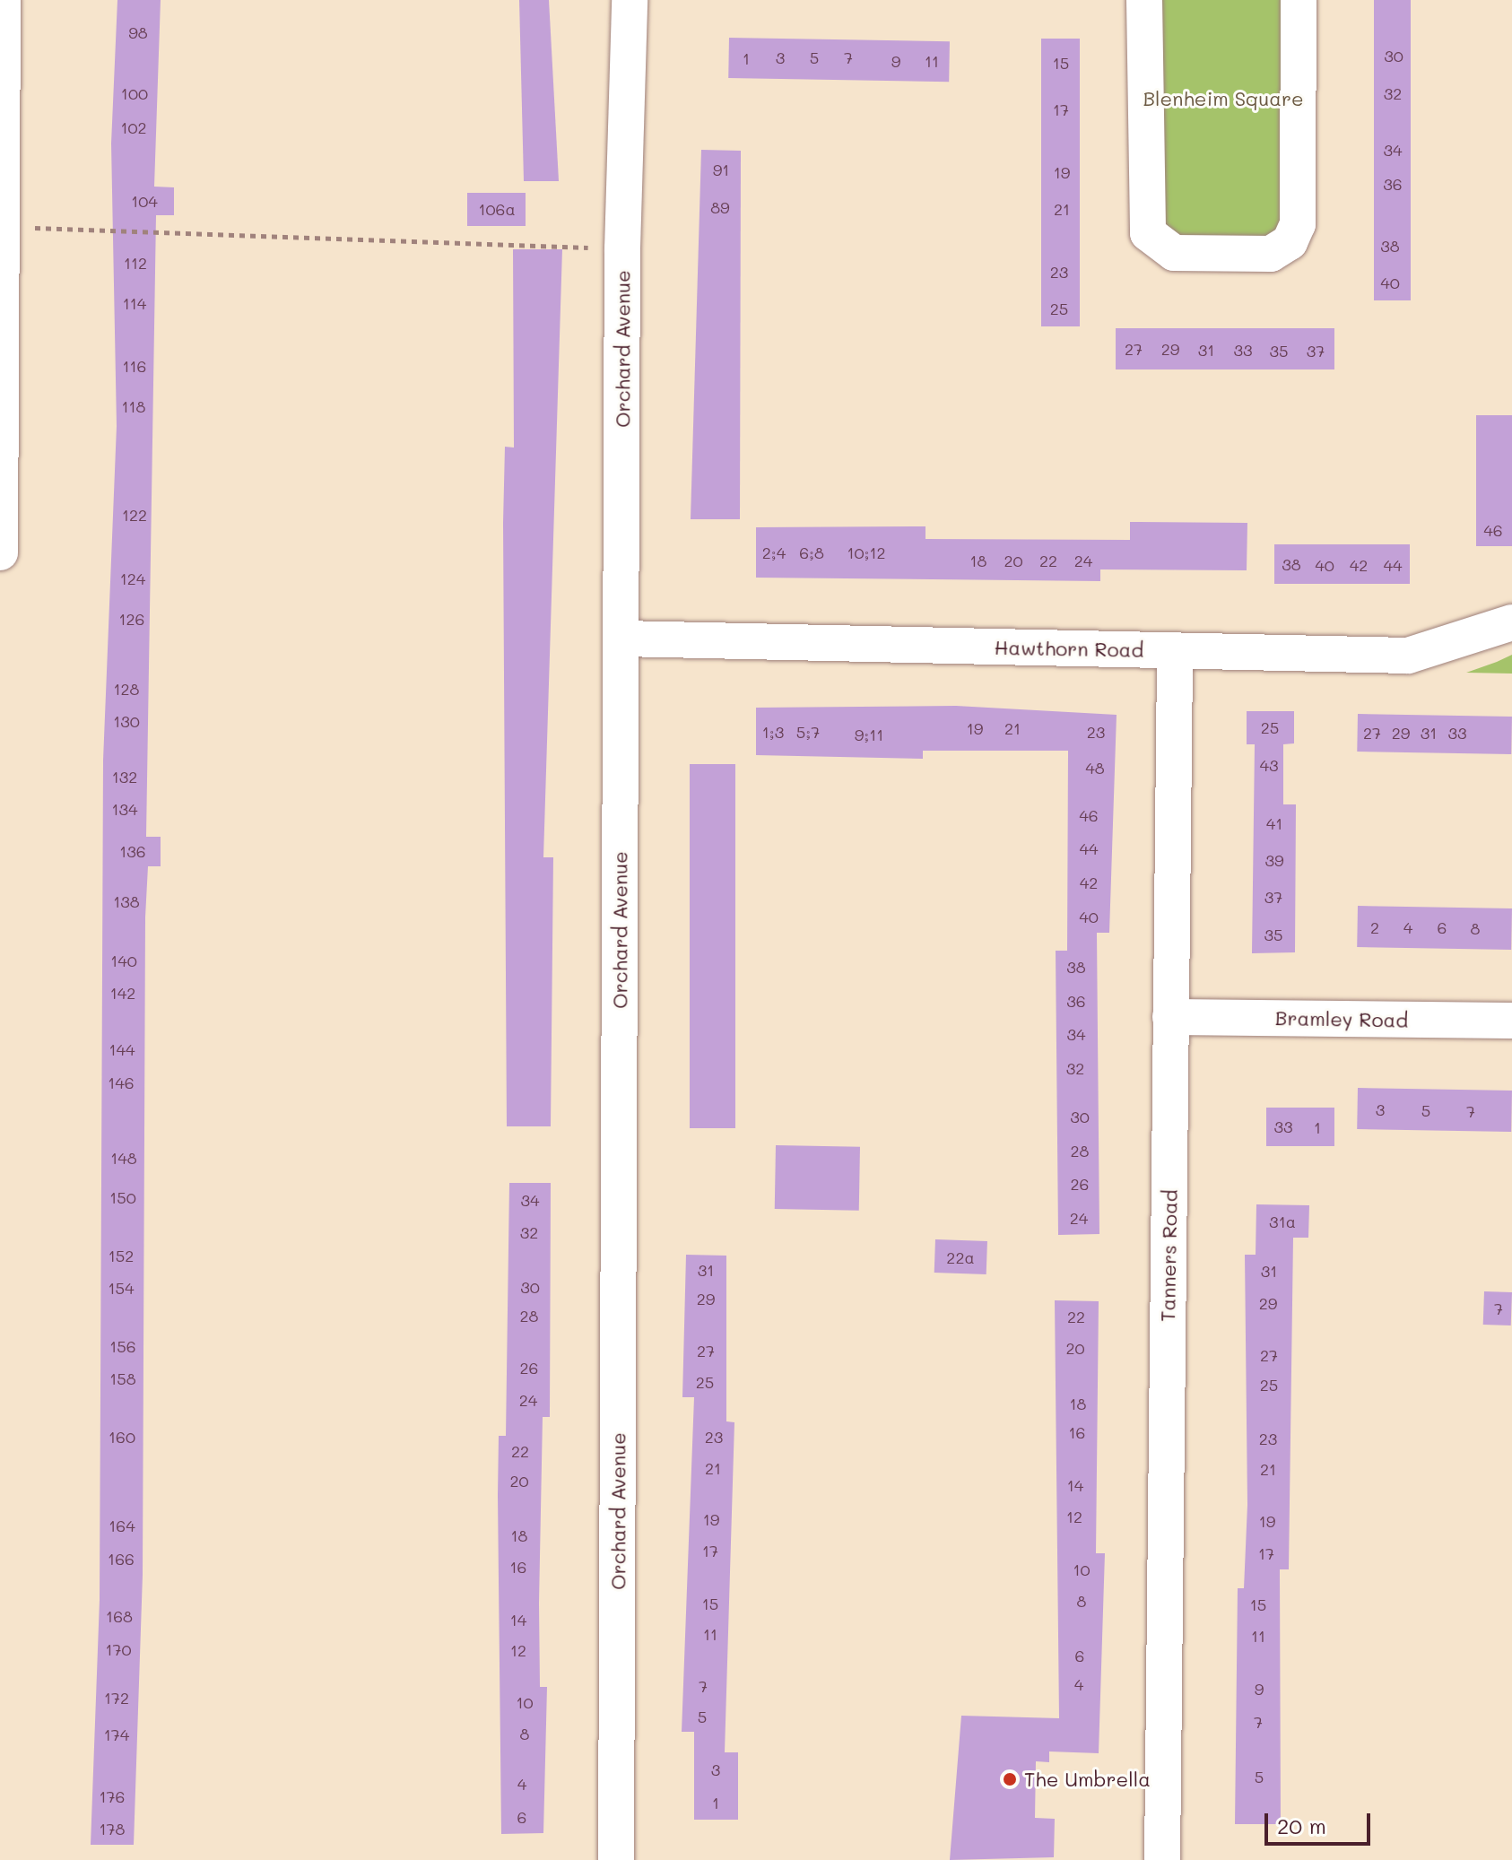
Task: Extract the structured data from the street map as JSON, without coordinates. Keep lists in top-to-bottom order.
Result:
{
  "streets": {
    "street": [
      "Orchard Avenue",
      "Hawthorn Road",
      "Bramley Road",
      "Tanners Road"
    ]
  },
  "crossings": [
    ["Orchard Avenue", "Hawthorn Road"],
    ["Hawthorn Road", "Tanners Road"],
    ["Bramley Road", "Tanners Road"]
  ],
  "parks": ["Blenheim Square"],
  "places": ["The Umbrella"],
  "house_numbers": [
    "98",
    "30",
    "3",
    "5",
    "7",
    "1",
    "9",
    "11",
    "15",
    "100",
    "32",
    "17",
    "102",
    "34",
    "91",
    "19",
    "36",
    "104",
    "89",
    "106a",
    "21",
    "38",
    "112",
    "23",
    "40",
    "114",
    "25",
    "27",
    "29",
    "31",
    "33",
    "35",
    "37",
    "116",
    "118",
    "122",
    "46",
    "2;4",
    "6;8",
    "10;12",
    "18",
    "20",
    "22",
    "24",
    "38",
    "40",
    "42",
    "44",
    "124",
    "126",
    "128",
    "130",
    "25",
    "19",
    "21",
    "1;3",
    "5;7",
    "23",
    "27",
    "29",
    "31",
    "33",
    "9;11",
    "43",
    "48",
    "132",
    "134",
    "46",
    "41",
    "44",
    "136",
    "39",
    "42",
    "37",
    "138",
    "40",
    "2",
    "4",
    "6",
    "8",
    "35",
    "140",
    "38",
    "142",
    "36",
    "34",
    "144",
    "32",
    "146",
    "3",
    "5",
    "7",
    "30",
    "33",
    "1",
    "28",
    "148",
    "26",
    "150",
    "34",
    "24",
    "31a",
    "32",
    "152",
    "22a",
    "31",
    "31",
    "30",
    "154",
    "29",
    "29",
    "7",
    "28",
    "22",
    "156",
    "20",
    "27",
    "27",
    "26",
    "158",
    "25",
    "25",
    "24",
    "18",
    "16",
    "160",
    "23",
    "23",
    "22",
    "21",
    "21",
    "20",
    "14",
    "12",
    "19",
    "19",
    "164",
    "18",
    "17",
    "17",
    "166",
    "16",
    "10",
    "8",
    "15",
    "15",
    "168",
    "14",
    "11",
    "11",
    "170",
    "12",
    "6",
    "4",
    "7",
    "9",
    "172",
    "10",
    "5",
    "7",
    "8",
    "174",
    "3",
    "5",
    "4",
    "176",
    "1",
    "6",
    "178"
  ],
  "scale_bar": "20 m"
}
